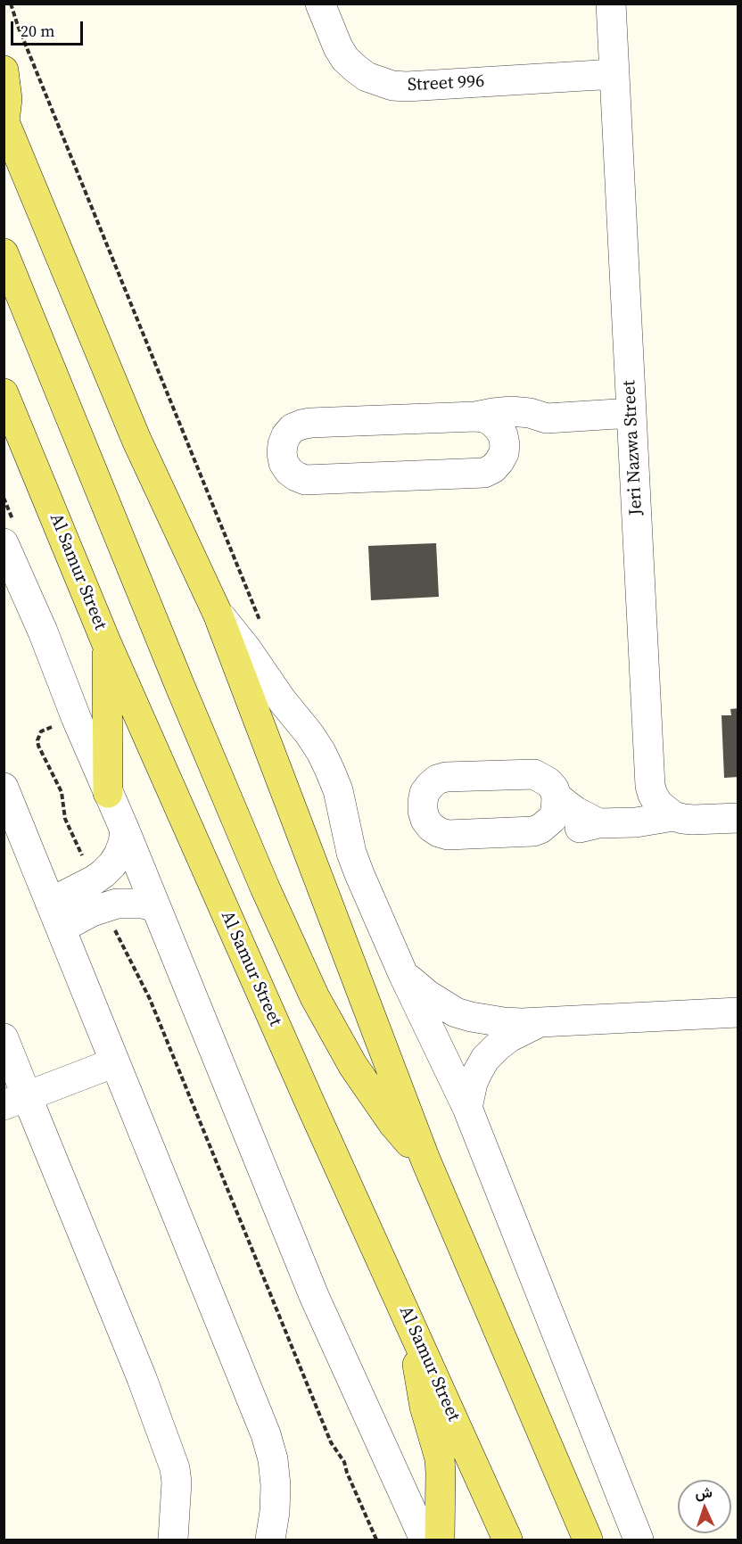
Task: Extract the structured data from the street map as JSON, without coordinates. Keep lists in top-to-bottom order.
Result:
{
  "streets": {
    "main road": ["Al Samur Street"],
    "street": ["Street 996", "Jeri Nazwa Street"]
  },
  "crossings": [
    ["Street 996", "Jeri Nazwa Street"]
  ],
  "scale_bar": "20 m",
  "north": "top"
}
